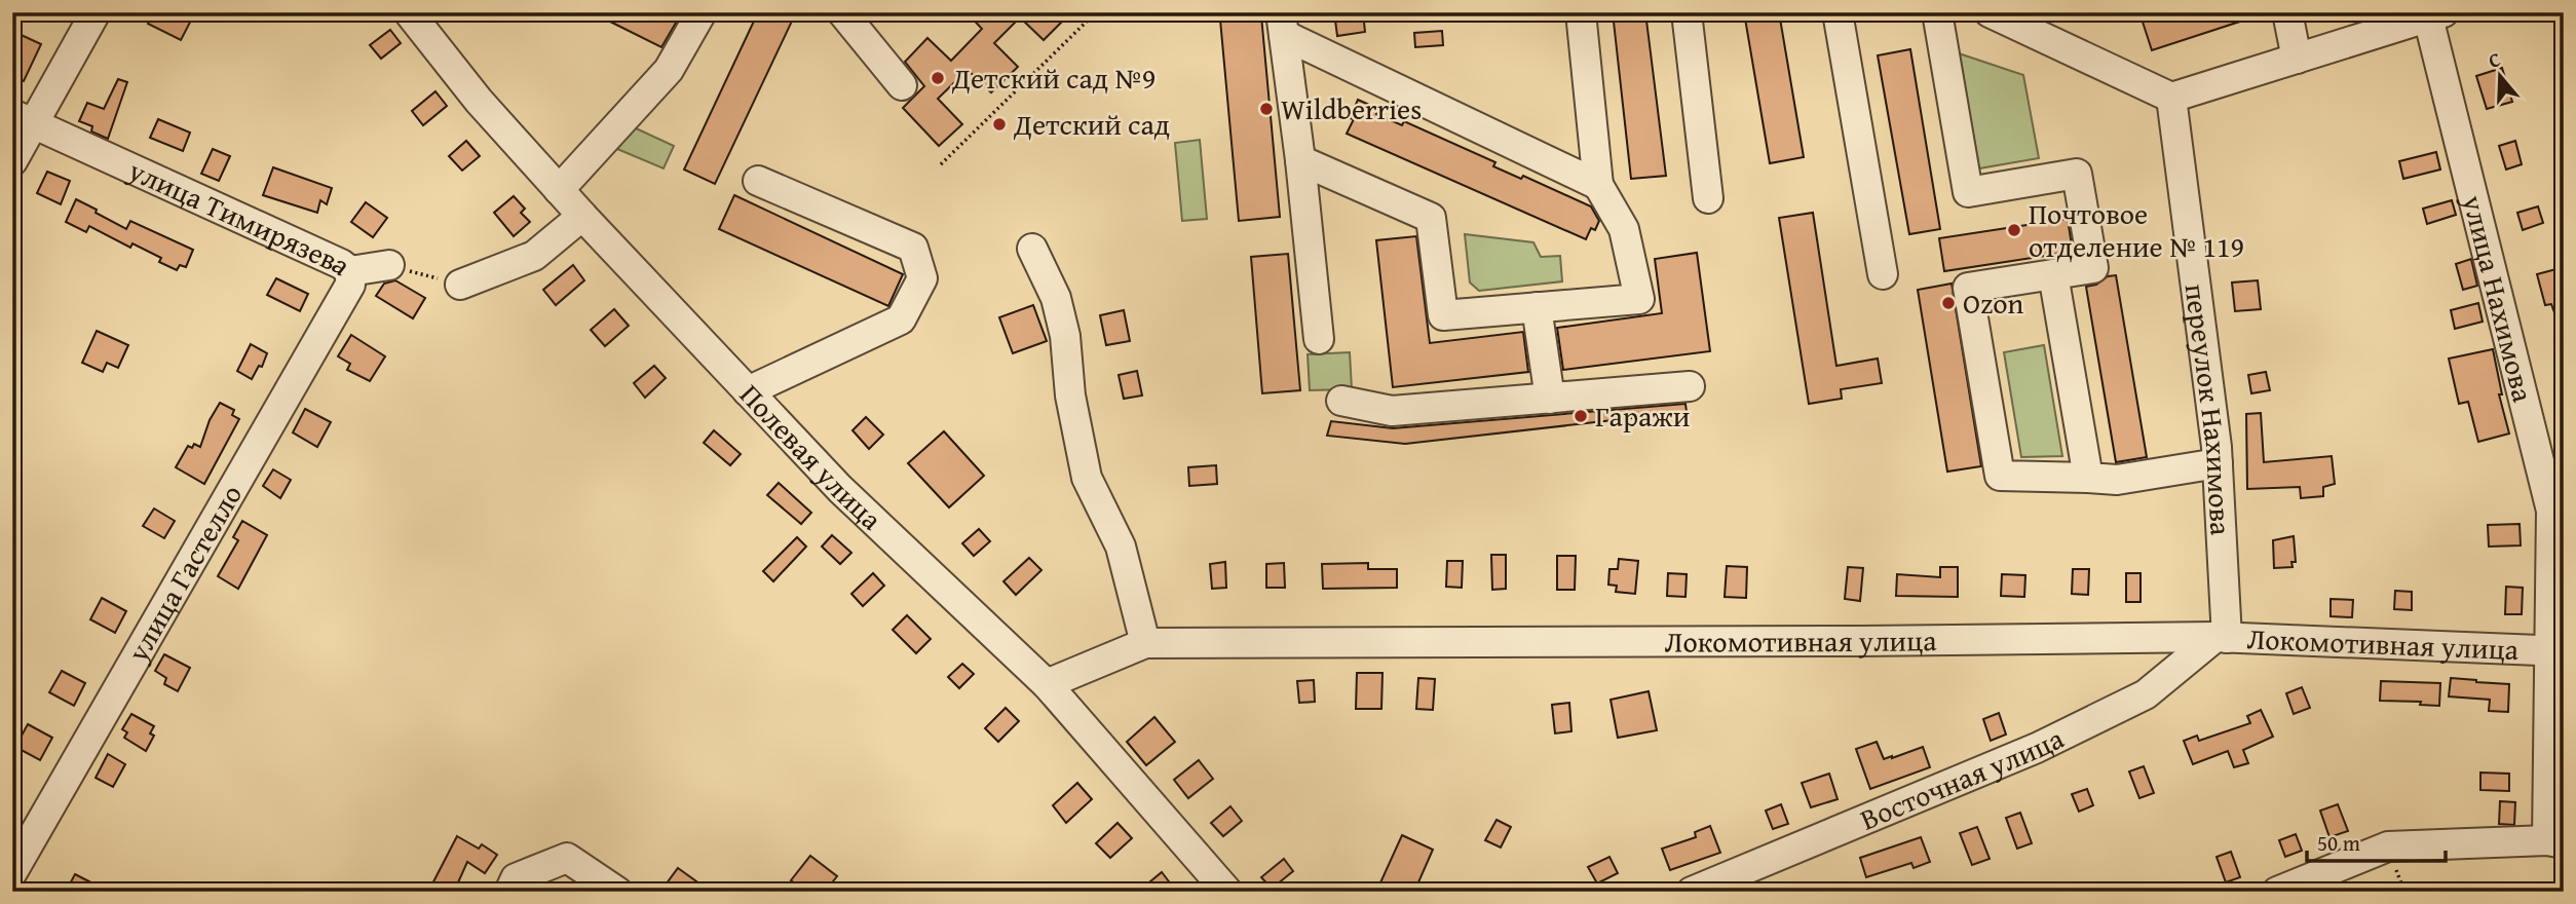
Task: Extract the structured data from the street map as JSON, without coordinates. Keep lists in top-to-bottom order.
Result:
{
  "streets": {
    "street": [
      "улица Тимирязева",
      "улица Нахимова",
      "переулок Нахимова",
      "Полевая улица",
      "улица Гастелло",
      "Локомотивная улица",
      "Восточная улица"
    ]
  },
  "crossings": [
    ["улица Тимирязева", "улица Гастелло"],
    ["улица Нахимова", "Локомотивная улица"],
    ["переулок Нахимова", "Локомотивная улица"],
    ["переулок Нахимова", "Восточная улица"],
    ["Полевая улица", "Локомотивная улица"],
    ["Локомотивная улица", "Восточная улица"]
  ],
  "places": [
    "Детский сад №9",
    "Wildberries",
    "Детский сад",
    "Почтовое отделение № 119",
    "Ozon",
    "Гаражи"
  ],
  "scale_bar": "50 m",
  "north": "top"
}
